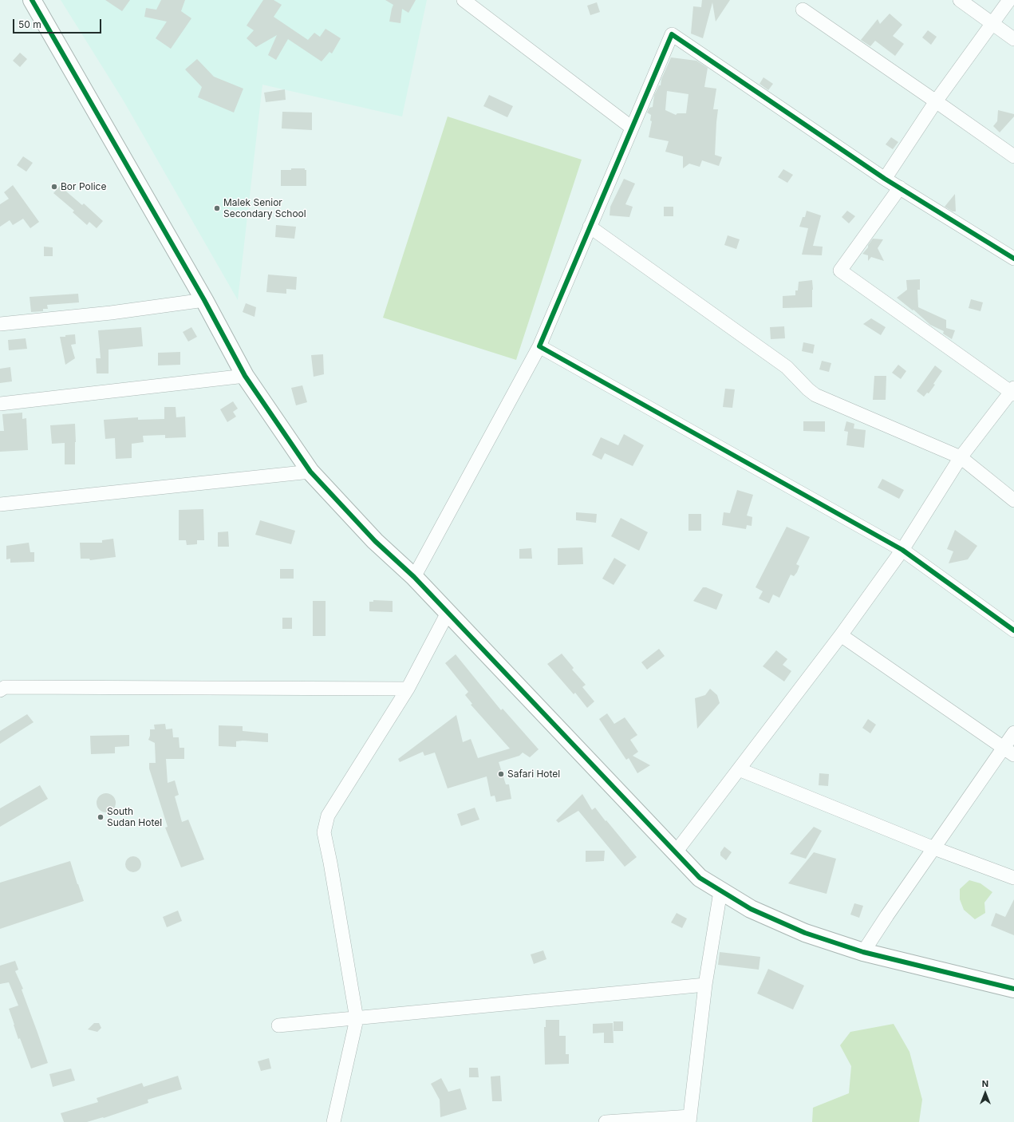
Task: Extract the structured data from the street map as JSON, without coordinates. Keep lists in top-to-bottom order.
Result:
{
  "places": [
    "Bor Police",
    "Malek Senior Secondary School",
    "Safari Hotel",
    "South Sudan Hotel"
  ],
  "scale_bar": "50 m",
  "north": "top"
}
